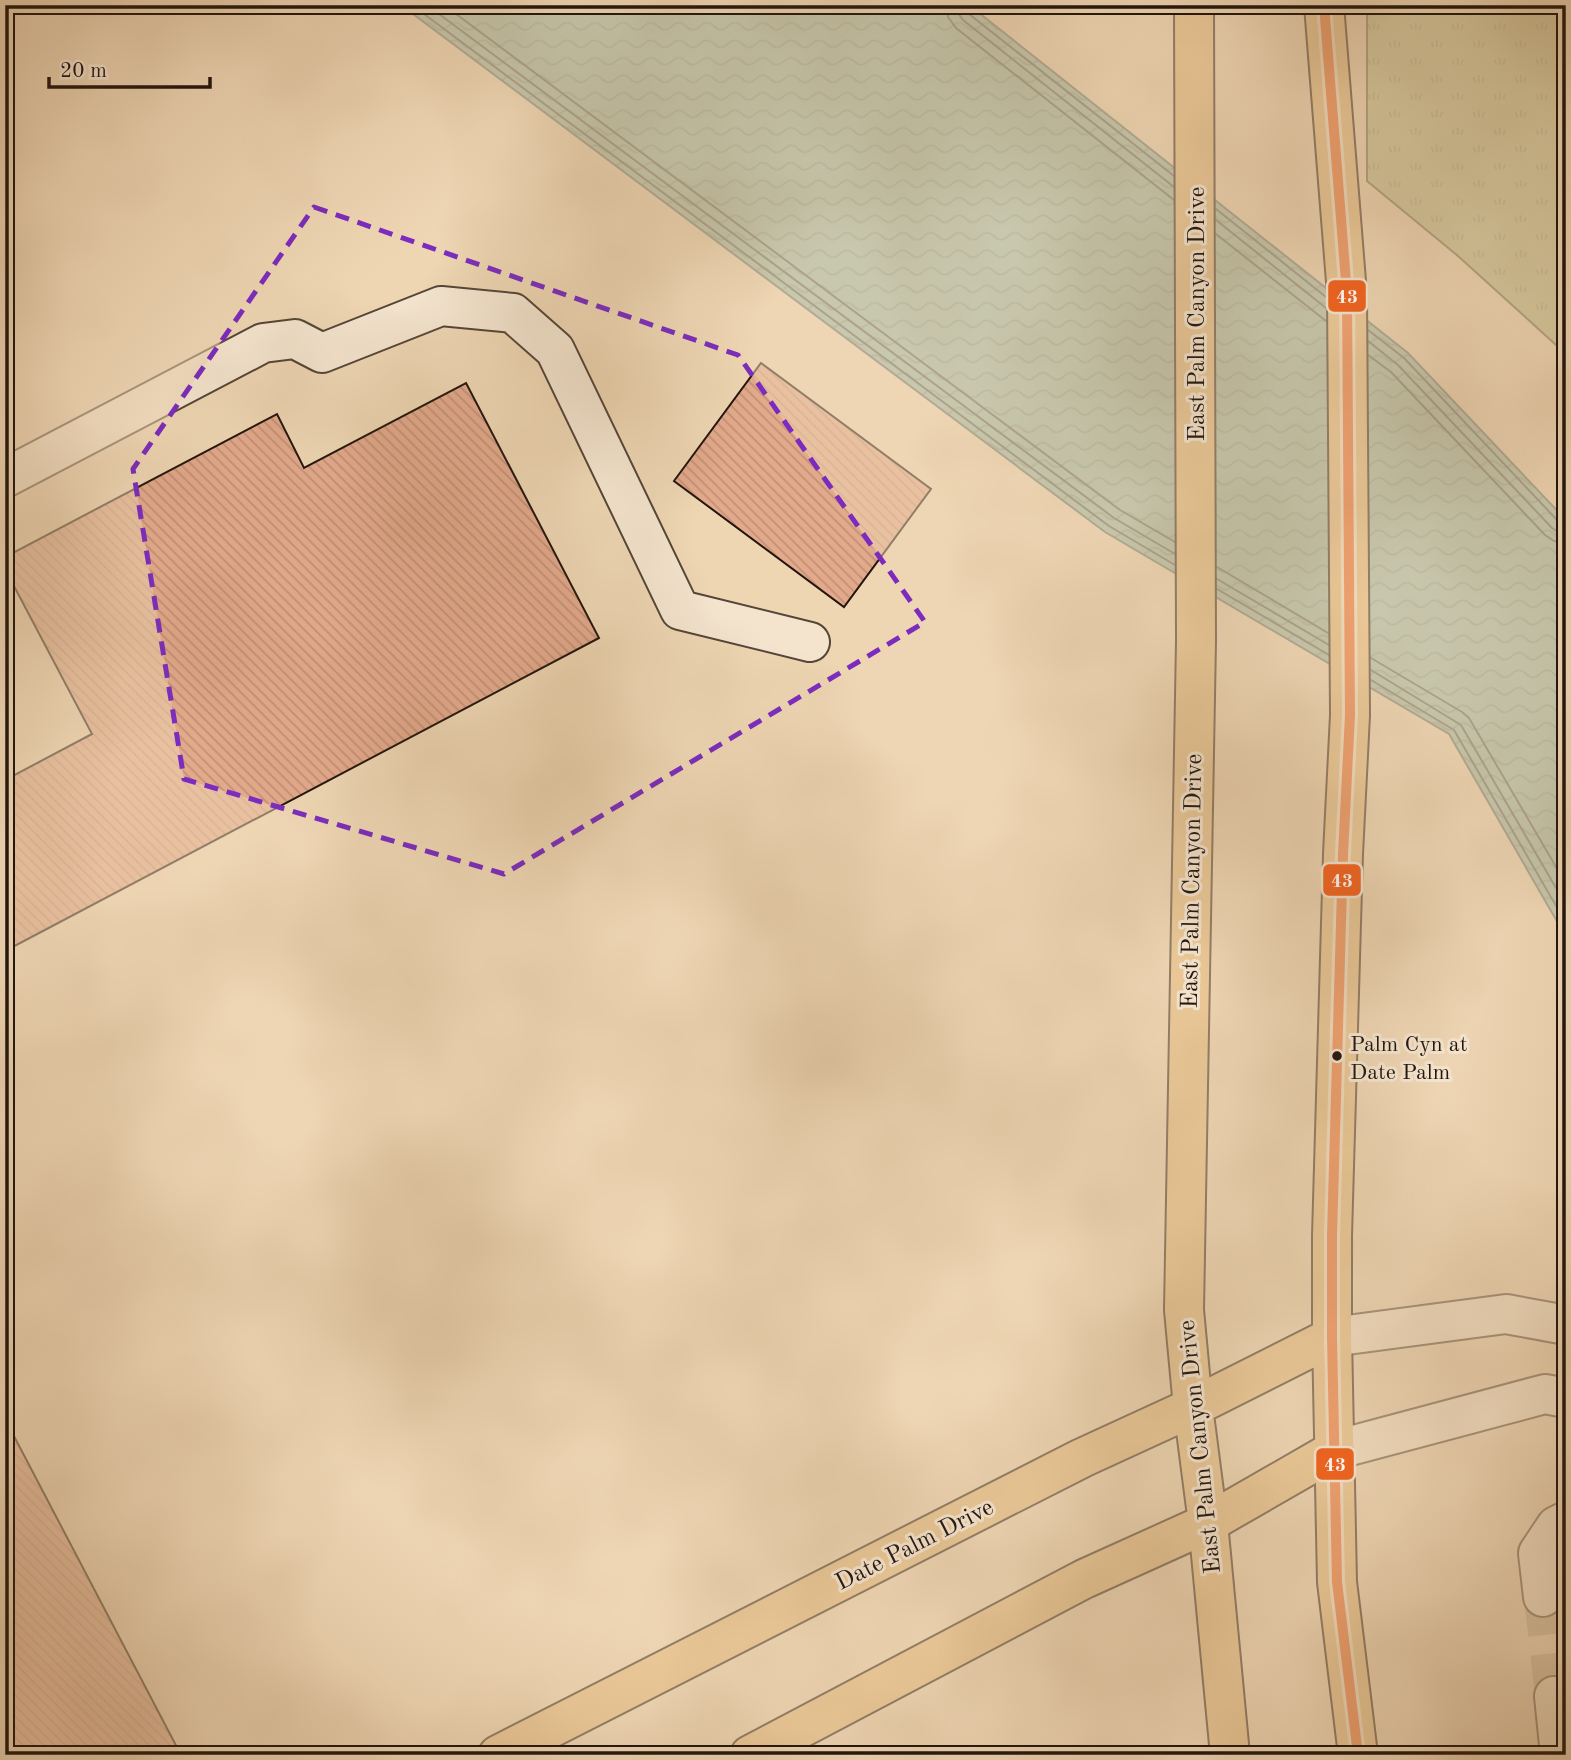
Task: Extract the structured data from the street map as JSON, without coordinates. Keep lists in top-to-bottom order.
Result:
{
  "streets": {
    "main road": ["East Palm Canyon Drive", "Date Palm Drive"]
  },
  "crossings": [
    ["East Palm Canyon Drive", "Date Palm Drive"]
  ],
  "places": ["Palm Cyn at Date Palm"],
  "lines": ["transit line 43"],
  "scale_bar": "20 m"
}
